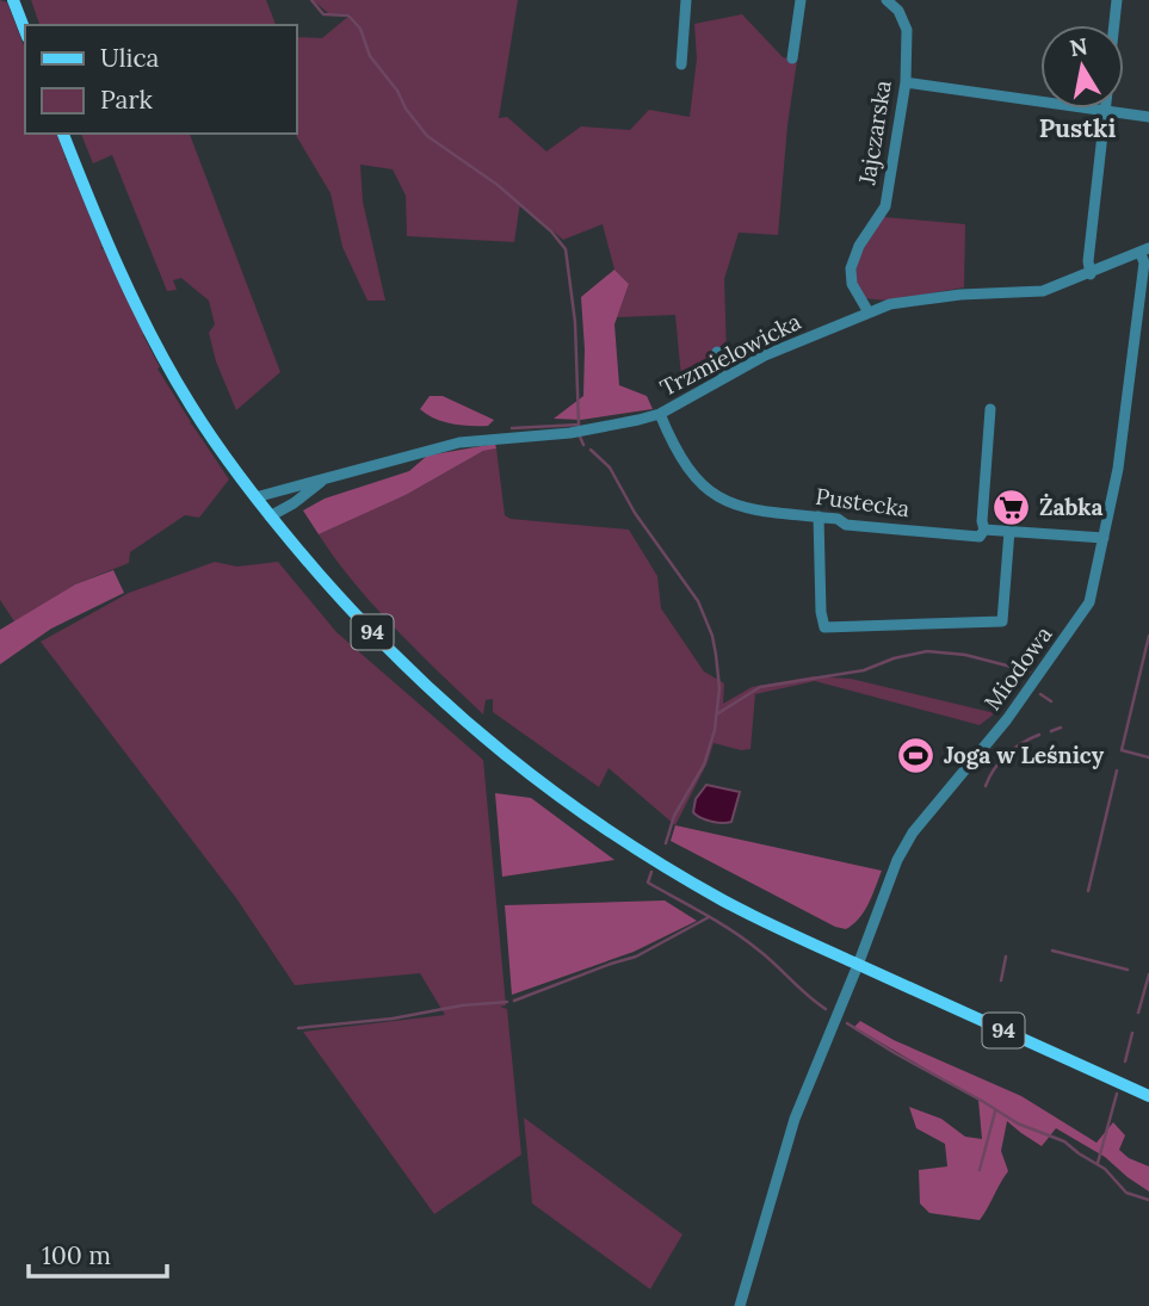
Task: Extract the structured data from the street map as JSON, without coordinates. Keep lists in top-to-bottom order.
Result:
{
  "streets": {
    "main road": ["94"],
    "street": [
      "Jajczarska",
      "Trzmielowicka",
      "Pustecka",
      "Miodowa"
    ]
  },
  "crossings": [
    ["Jajczarska", "Trzmielowicka"],
    ["Trzmielowicka", "Pustecka"],
    ["Trzmielowicka", "94"],
    ["Trzmielowicka", "Miodowa"],
    ["Pustecka", "Miodowa"],
    ["94", "Miodowa"]
  ],
  "districts": ["Pustki"],
  "places": {
    "supermarket": ["Żabka"],
    "sports": ["Joga w Leśnicy"]
  },
  "legend": ["Ulica", "Park"],
  "scale_bar": "100 m",
  "north": "top"
}
